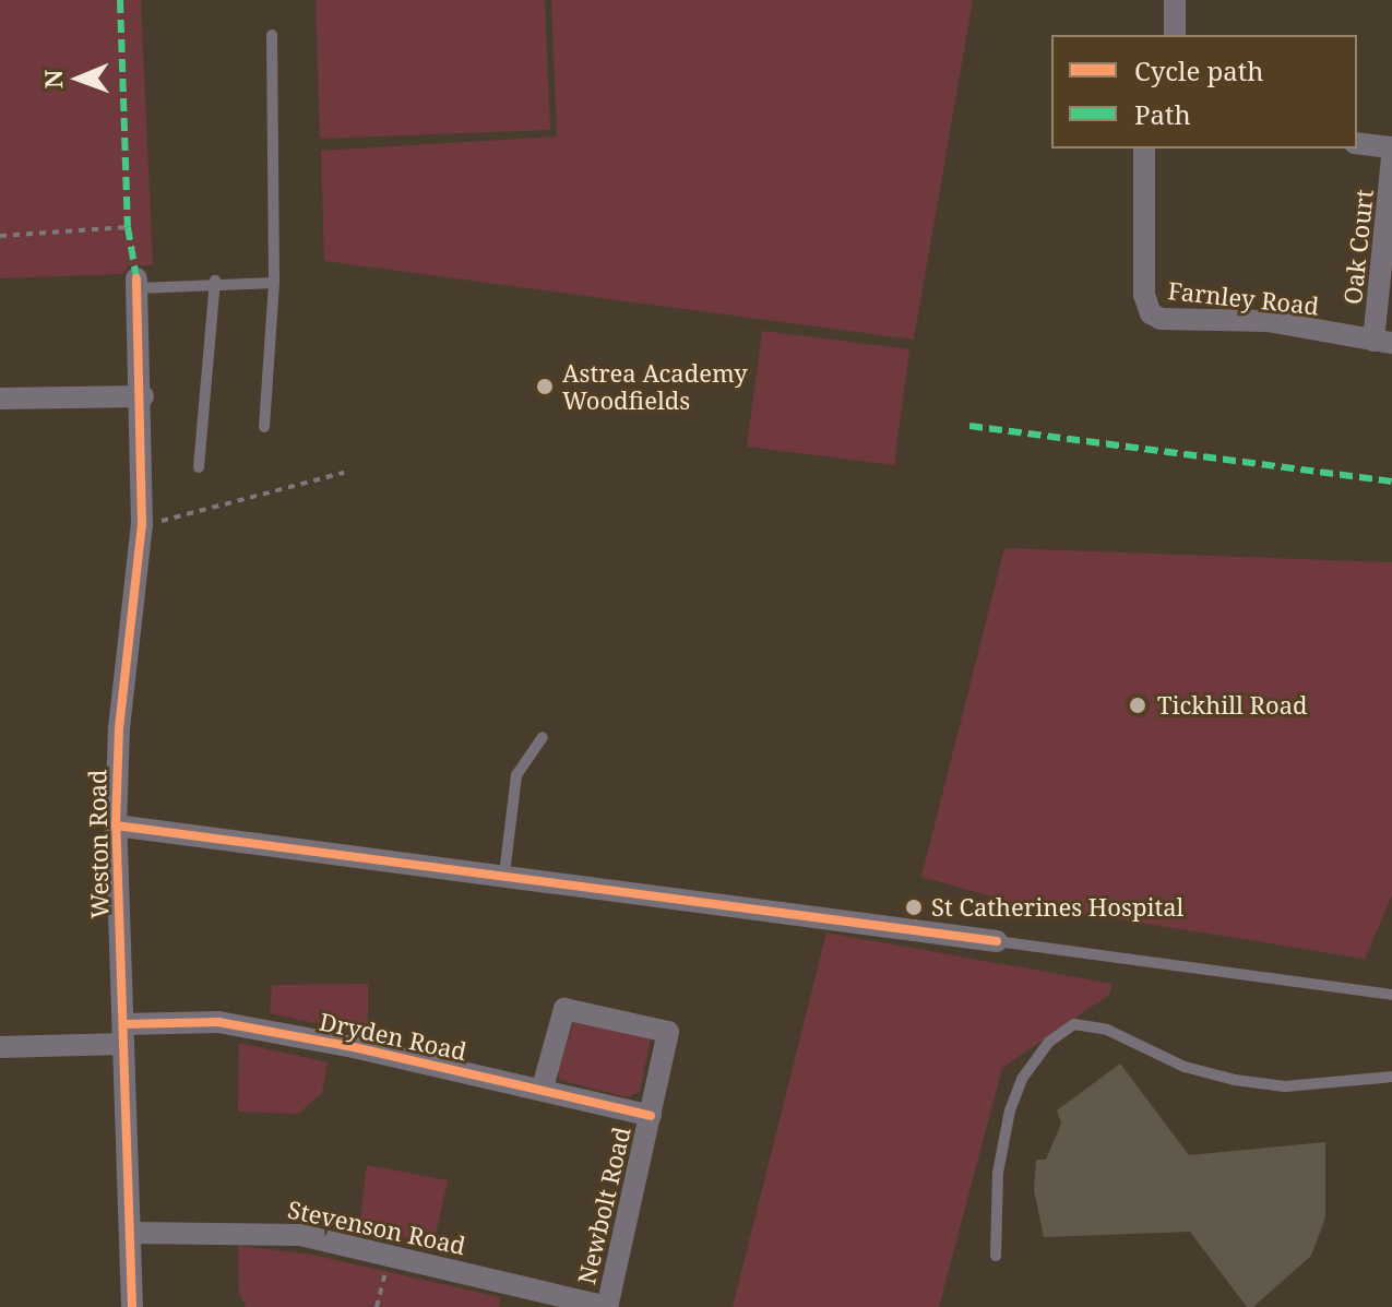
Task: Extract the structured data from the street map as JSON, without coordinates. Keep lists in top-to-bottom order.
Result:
{
  "streets": {
    "street": [
      "Oak Court",
      "Farnley Road",
      "Weston Road",
      "Dryden Road",
      "Newbolt Road",
      "Stevenson Road"
    ]
  },
  "crossings": [
    ["Oak Court", "Farnley Road"],
    ["Weston Road", "Dryden Road"],
    ["Weston Road", "Stevenson Road"],
    ["Dryden Road", "Newbolt Road"],
    ["Newbolt Road", "Stevenson Road"]
  ],
  "places": ["Astrea Academy Woodfields", "Tickhill Road", "St Catherines Hospital"],
  "legend": ["Cycle path", "Path"],
  "north": "left"
}
